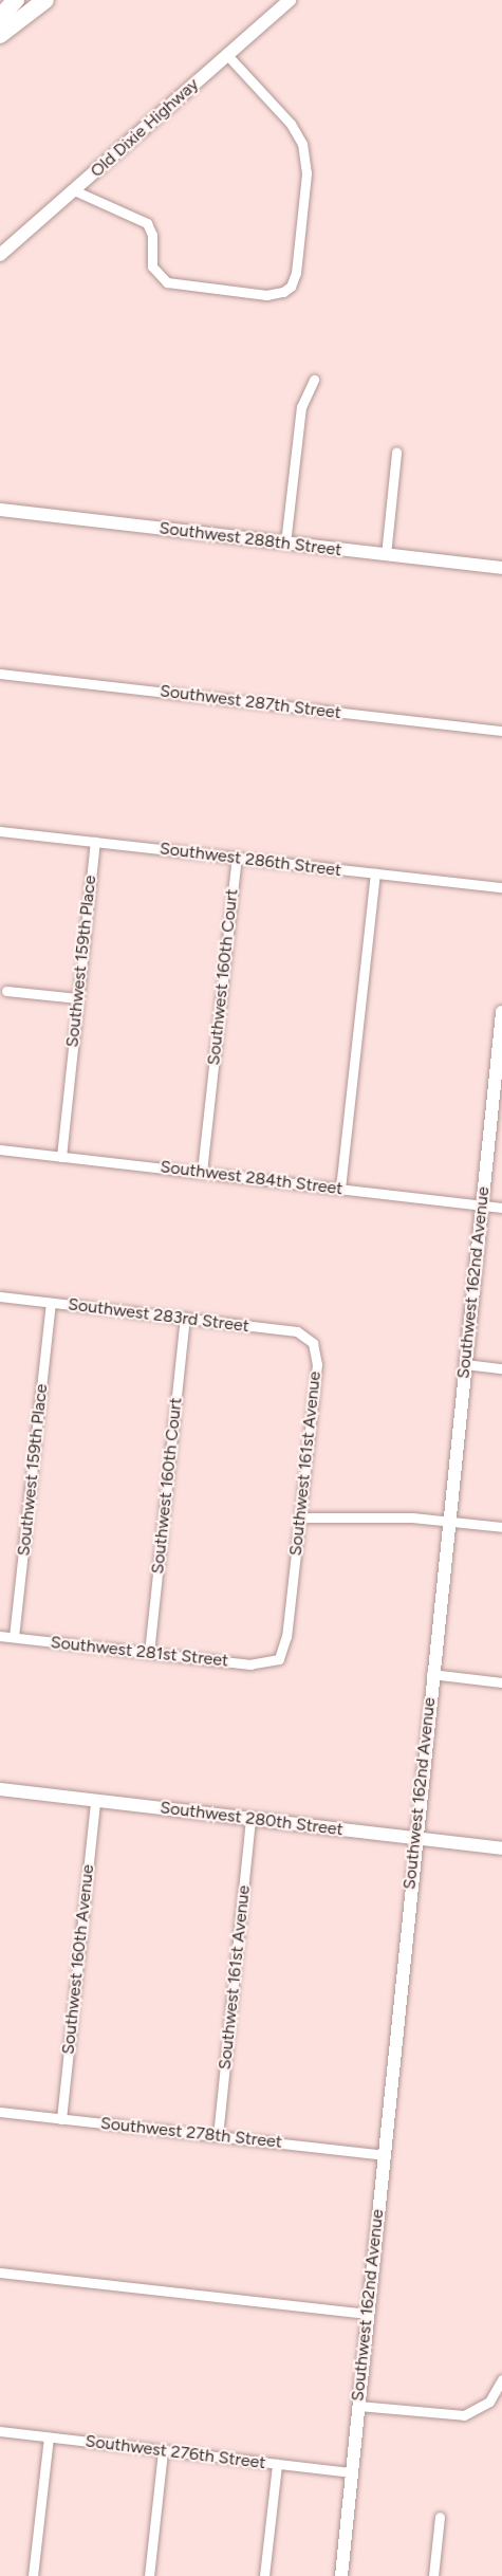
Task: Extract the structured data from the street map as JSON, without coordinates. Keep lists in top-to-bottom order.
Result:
{
  "streets": {
    "street": [
      "Old Dixie Highway",
      "Southwest 288th Street",
      "Southwest 287th Street",
      "Southwest 286th Street",
      "Southwest 159th Place",
      "Southwest 160th Court",
      "Southwest 284th Street",
      "Southwest 162nd Avenue",
      "Southwest 283rd Street",
      "Southwest 161st Avenue",
      "Southwest 281st Street",
      "Southwest 280th Street",
      "Southwest 160th Avenue",
      "Southwest 278th Street",
      "Southwest 276th Street"
    ]
  },
  "crossings": [
    ["Southwest 286th Street", "Southwest 159th Place"],
    ["Southwest 286th Street", "Southwest 160th Court"],
    ["Southwest 159th Place", "Southwest 284th Street"],
    ["Southwest 159th Place", "Southwest 283rd Street"],
    ["Southwest 159th Place", "Southwest 281st Street"],
    ["Southwest 160th Court", "Southwest 284th Street"],
    ["Southwest 160th Court", "Southwest 283rd Street"],
    ["Southwest 160th Court", "Southwest 281st Street"],
    ["Southwest 284th Street", "Southwest 162nd Avenue"],
    ["Southwest 162nd Avenue", "Southwest 280th Street"],
    ["Southwest 162nd Avenue", "Southwest 278th Street"],
    ["Southwest 162nd Avenue", "Southwest 276th Street"],
    ["Southwest 283rd Street", "Southwest 161st Avenue"],
    ["Southwest 161st Avenue", "Southwest 281st Street"],
    ["Southwest 161st Avenue", "Southwest 280th Street"],
    ["Southwest 161st Avenue", "Southwest 278th Street"],
    ["Southwest 280th Street", "Southwest 160th Avenue"],
    ["Southwest 160th Avenue", "Southwest 278th Street"]
  ]
}
